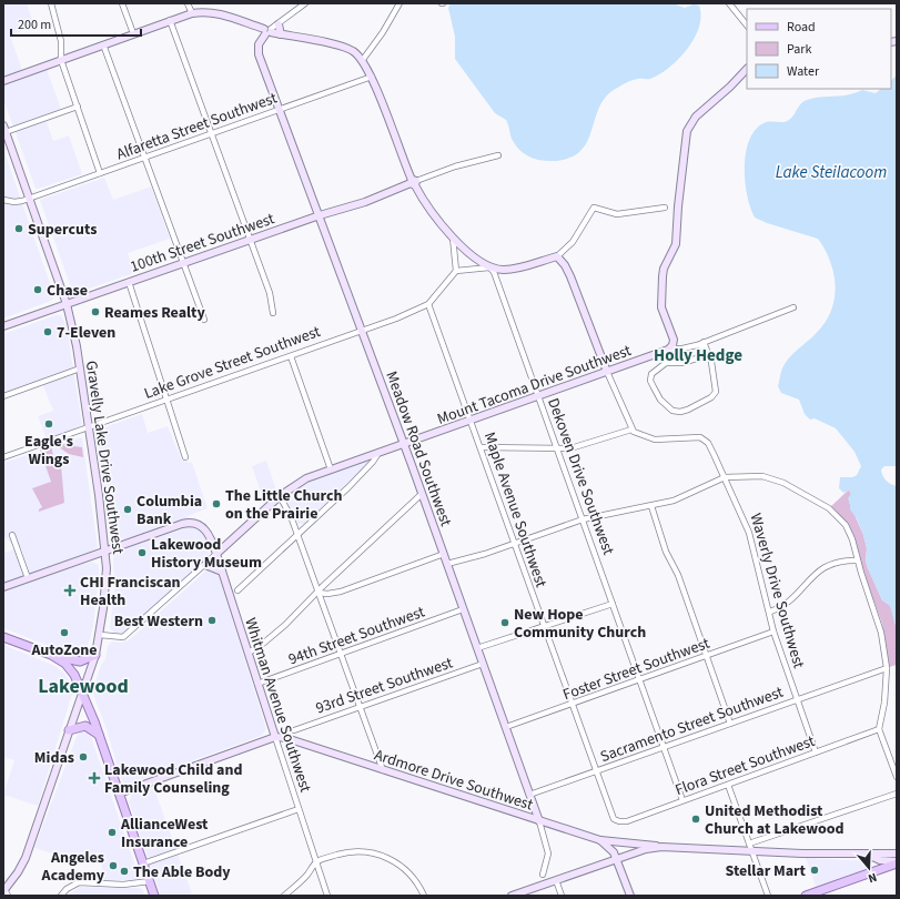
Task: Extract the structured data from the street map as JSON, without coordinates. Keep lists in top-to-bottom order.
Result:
{
  "streets": {
    "street": [
      "Alfaretta Street Southwest",
      "100th Street Southwest",
      "Lake Grove Street Southwest",
      "Mount Tacoma Drive Southwest",
      "Meadow Road Southwest",
      "Gravelly Lake Drive Southwest",
      "Dekoven Drive Southwest",
      "Maple Avenue Southwest",
      "Waverly Drive Southwest",
      "94th Street Southwest",
      "Foster Street Southwest",
      "93rd Street Southwest",
      "Whitman Avenue Southwest",
      "Sacramento Street Southwest",
      "Flora Street Southwest",
      "Ardmore Drive Southwest"
    ]
  },
  "crossings": [
    ["Alfaretta Street Southwest", "Meadow Road Southwest"],
    ["Alfaretta Street Southwest", "Gravelly Lake Drive Southwest"],
    ["Alfaretta Street Southwest", "Dekoven Drive Southwest"],
    ["100th Street Southwest", "Meadow Road Southwest"],
    ["100th Street Southwest", "Gravelly Lake Drive Southwest"],
    ["100th Street Southwest", "Dekoven Drive Southwest"],
    ["Lake Grove Street Southwest", "Meadow Road Southwest"],
    ["Lake Grove Street Southwest", "Gravelly Lake Drive Southwest"],
    ["Lake Grove Street Southwest", "Maple Avenue Southwest"],
    ["Mount Tacoma Drive Southwest", "Meadow Road Southwest"],
    ["Mount Tacoma Drive Southwest", "Dekoven Drive Southwest"],
    ["Mount Tacoma Drive Southwest", "Maple Avenue Southwest"],
    ["Mount Tacoma Drive Southwest", "Whitman Avenue Southwest"],
    ["Meadow Road Southwest", "Dekoven Drive Southwest"],
    ["Meadow Road Southwest", "94th Street Southwest"],
    ["Meadow Road Southwest", "Foster Street Southwest"],
    ["Meadow Road Southwest", "93rd Street Southwest"],
    ["Meadow Road Southwest", "Sacramento Street Southwest"],
    ["Meadow Road Southwest", "Ardmore Drive Southwest"],
    ["Gravelly Lake Drive Southwest", "Whitman Avenue Southwest"],
    ["Dekoven Drive Southwest", "Foster Street Southwest"],
    ["Dekoven Drive Southwest", "Sacramento Street Southwest"],
    ["Dekoven Drive Southwest", "Flora Street Southwest"],
    ["Maple Avenue Southwest", "Foster Street Southwest"],
    ["Maple Avenue Southwest", "Sacramento Street Southwest"],
    ["Maple Avenue Southwest", "Flora Street Southwest"],
    ["Waverly Drive Southwest", "Foster Street Southwest"],
    ["Waverly Drive Southwest", "Sacramento Street Southwest"],
    ["Waverly Drive Southwest", "Flora Street Southwest"],
    ["94th Street Southwest", "Whitman Avenue Southwest"],
    ["Whitman Avenue Southwest", "Ardmore Drive Southwest"]
  ],
  "districts": ["Holly Hedge", "Lakewood"],
  "water": ["Lake Steilacoom"],
  "places": {
    "other": [
      "Supercuts",
      "Chase",
      "Reames Realty",
      "7-Eleven",
      "Eagle's Wings",
      "The Little Church on the Prairie",
      "Columbia Bank",
      "Lakewood History Museum",
      "Best Western",
      "New Hope Community Church",
      "AutoZone",
      "Midas",
      "United Methodist Church at Lakewood",
      "AllianceWest Insurance",
      "Angeles Academy",
      "Stellar Mart",
      "The Able Body"
    ],
    "health": ["CHI Franciscan Health", "Lakewood Child and Family Counseling"]
  },
  "legend": ["Road", "Park", "Water"],
  "scale_bar": "200 m",
  "north": "bottom"
}
